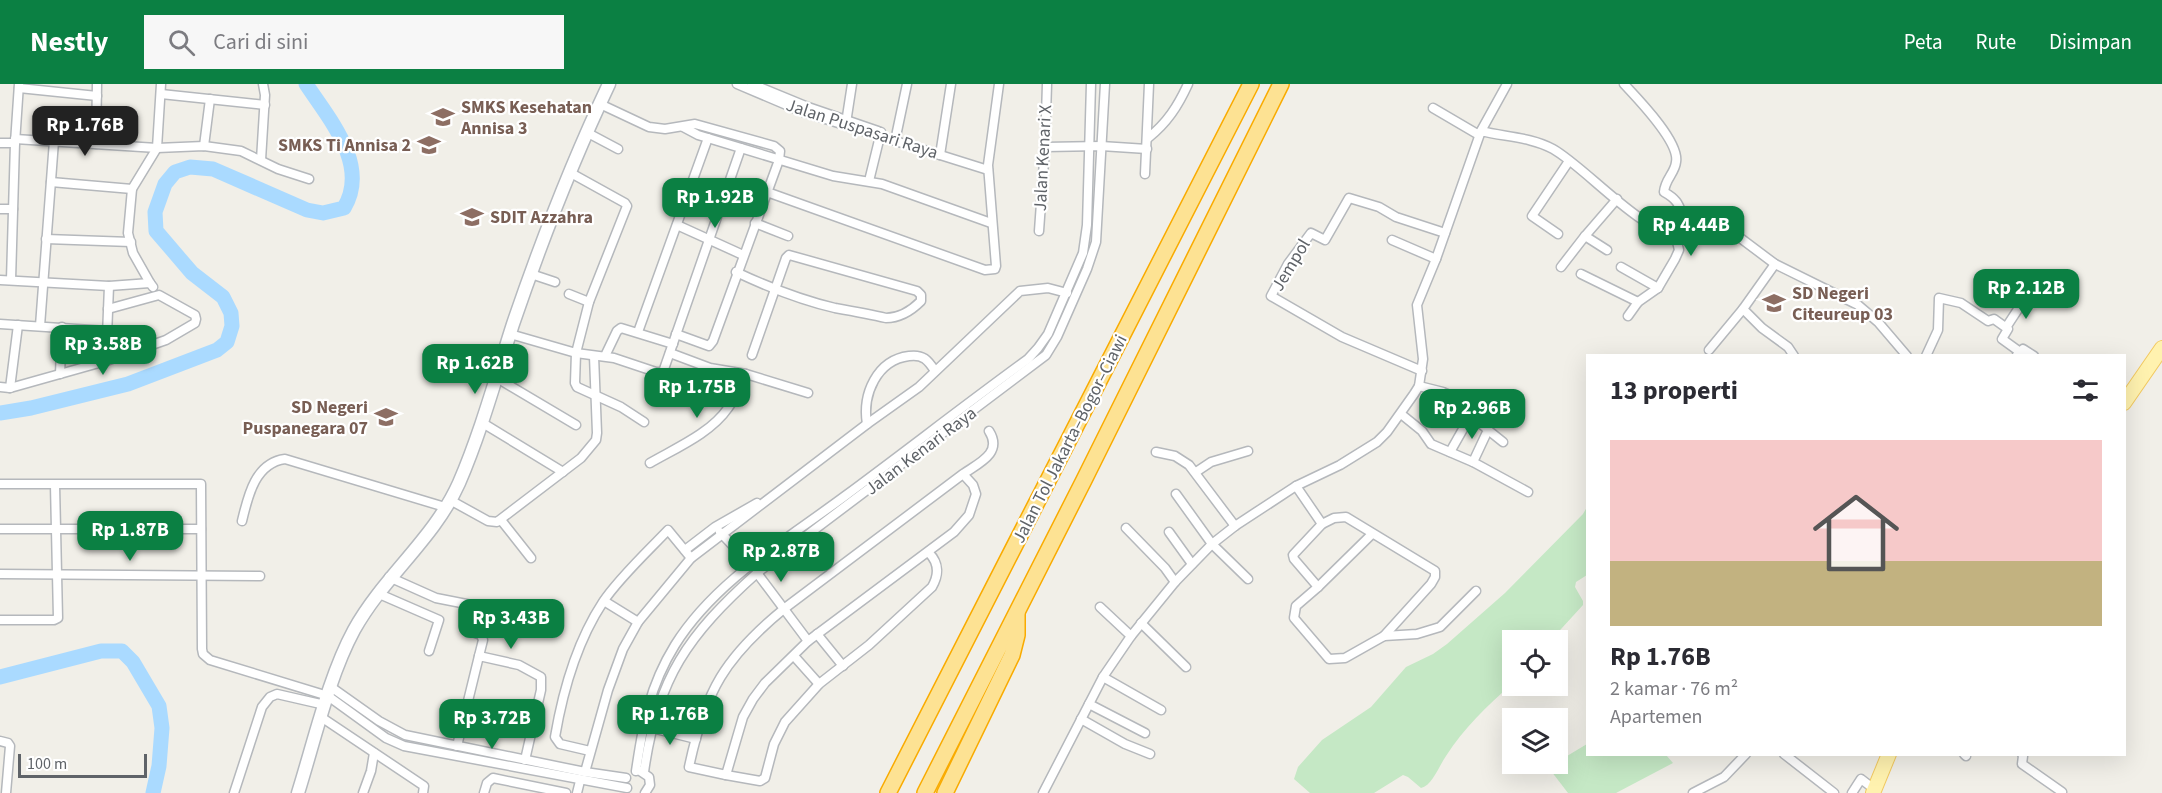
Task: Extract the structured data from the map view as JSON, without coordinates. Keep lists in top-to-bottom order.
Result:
{
  "streets": {
    "highway": ["Jalan Tol Jakarta–Bogor–Ciawi"],
    "street": [
      "Jalan Puspasari Raya",
      "Jalan Kenari X",
      "Jempol",
      "Jalan Kenari Raya"
    ]
  },
  "places": {
    "school or university": [
      "SMKS Kesehatan Annisa 3",
      "SMKS Ti Annisa 2",
      "SDIT Azzahra",
      "SD Negeri Citeureup 03",
      "SD Negeri Puspanegara 07"
    ]
  },
  "scale_bar": "100 m",
  "page": {
    "header": "Nestly",
    "search": "Cari di sini",
    "nav": ["Peta", "Rute", "Disimpan"],
    "price": [
      "Rp 1.76B",
      "Rp 1.92B",
      "Rp 4.44B",
      "Rp 2.12B",
      "Rp 3.58B",
      "Rp 1.62B",
      "Rp 1.75B",
      "Rp 2.96B",
      "Rp 1.87B",
      "Rp 2.87B",
      "Rp 3.43B",
      "Rp 1.76B",
      "Rp 3.72B"
    ],
    "heading": "13 properti",
    "list": [
      {
        "name": "Rp 1.76B",
        "note": "2 kamar · 76 m² · Apartemen"
      }
    ],
    "scale": "100 m"
  }
}
